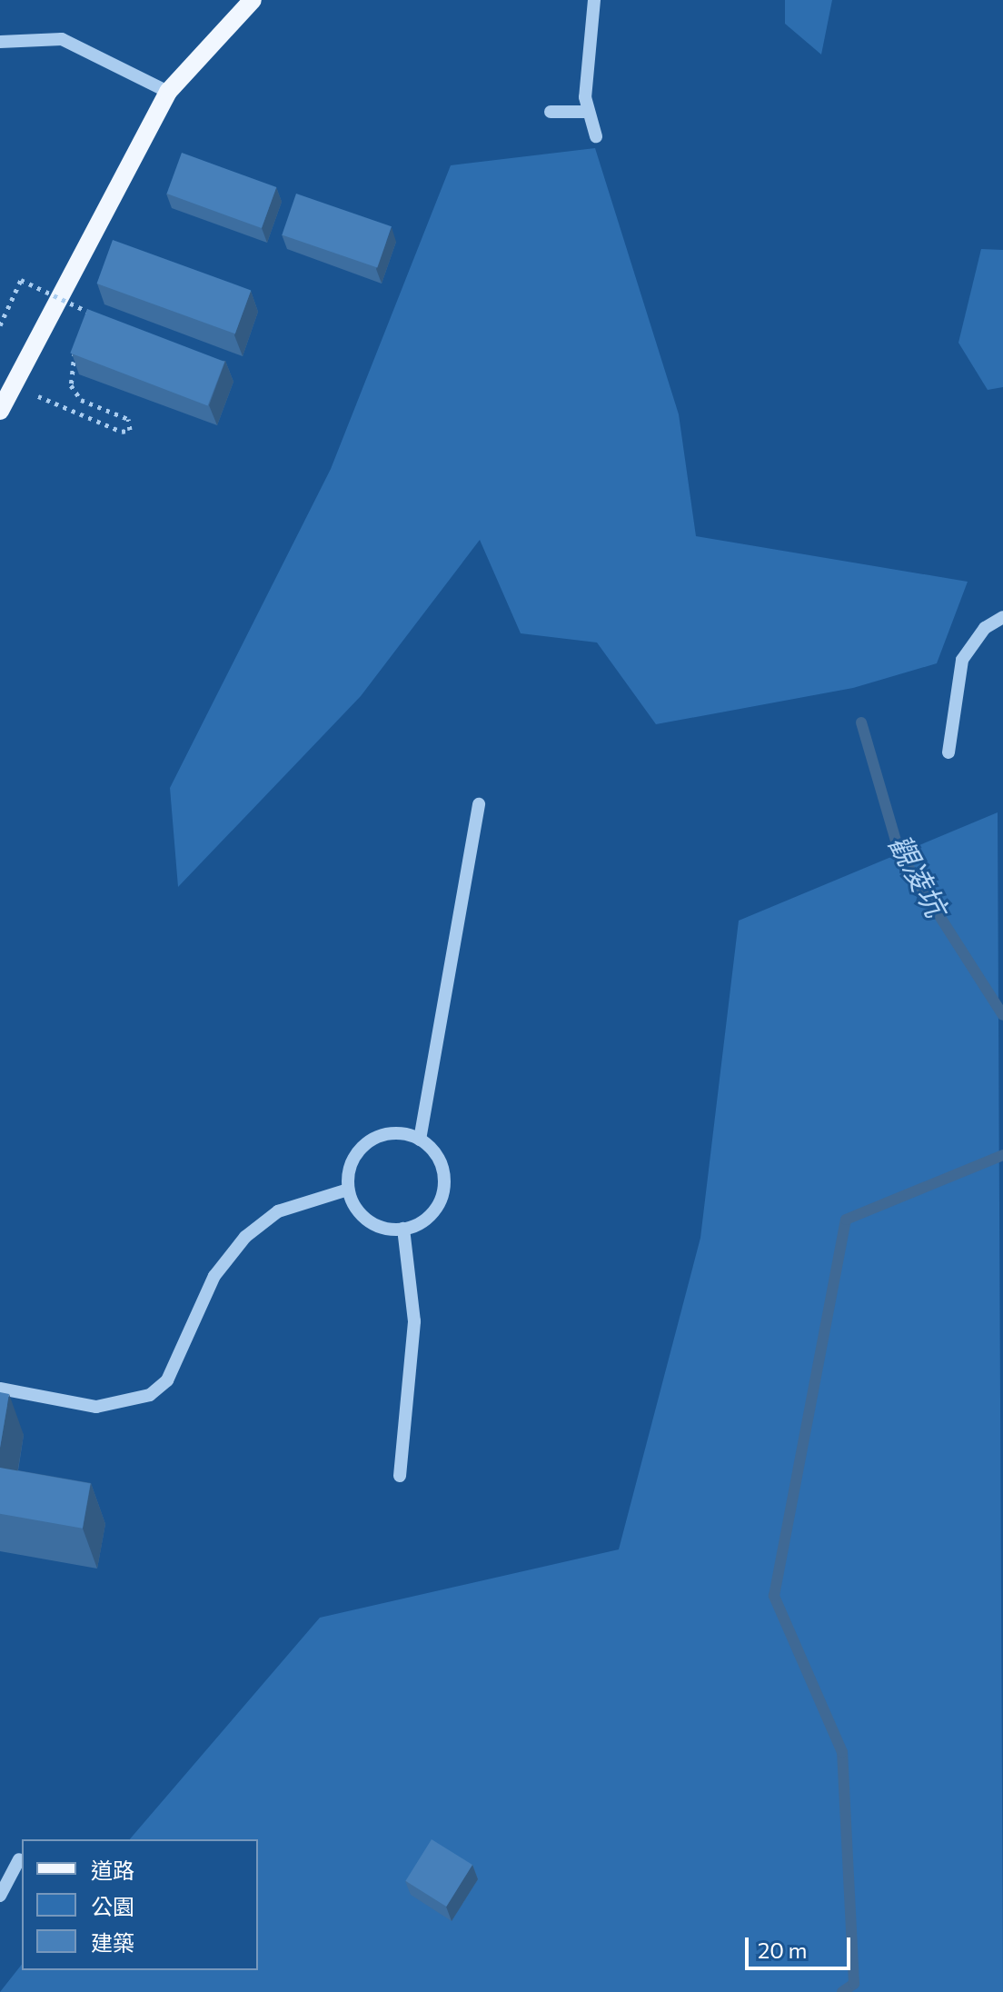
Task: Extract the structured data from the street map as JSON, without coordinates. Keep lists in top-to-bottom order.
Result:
{
  "water": ["觀凌坑"],
  "legend": ["道路", "公園", "建築"],
  "scale_bar": "20 m"
}
